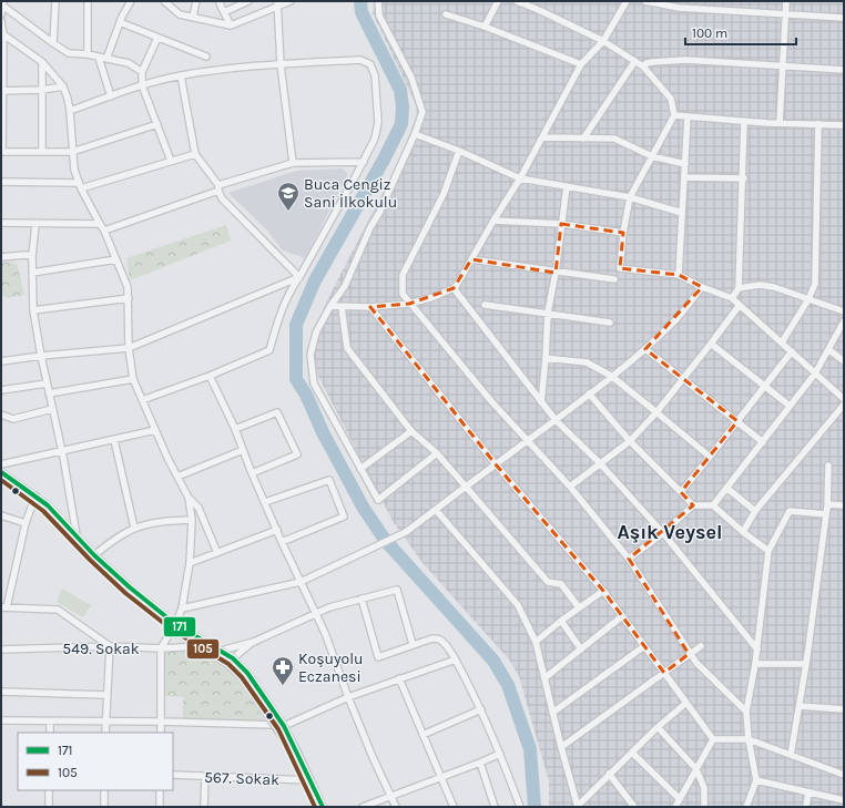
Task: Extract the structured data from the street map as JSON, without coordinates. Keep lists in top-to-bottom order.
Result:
{
  "streets": {
    "street": ["549. Sokak", "567. Sokak"]
  },
  "districts": ["Aşık Veysel"],
  "places": {
    "school or university": ["Buca Cengiz Sani İlkokulu"],
    "pharmacy": ["Koşuyolu Eczanesi"]
  },
  "lines": ["transit line 171", "transit line 105"],
  "legend": ["171", "105"],
  "scale_bar": "100 m"
}
